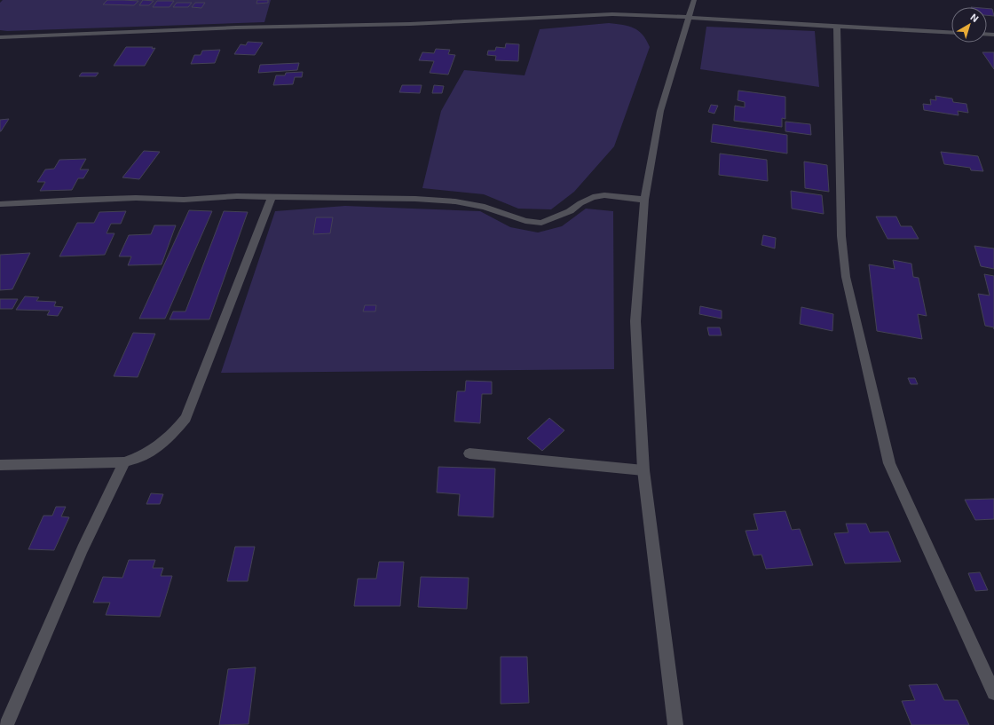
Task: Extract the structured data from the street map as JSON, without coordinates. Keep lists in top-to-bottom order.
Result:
{
  "north": "top right"
}
